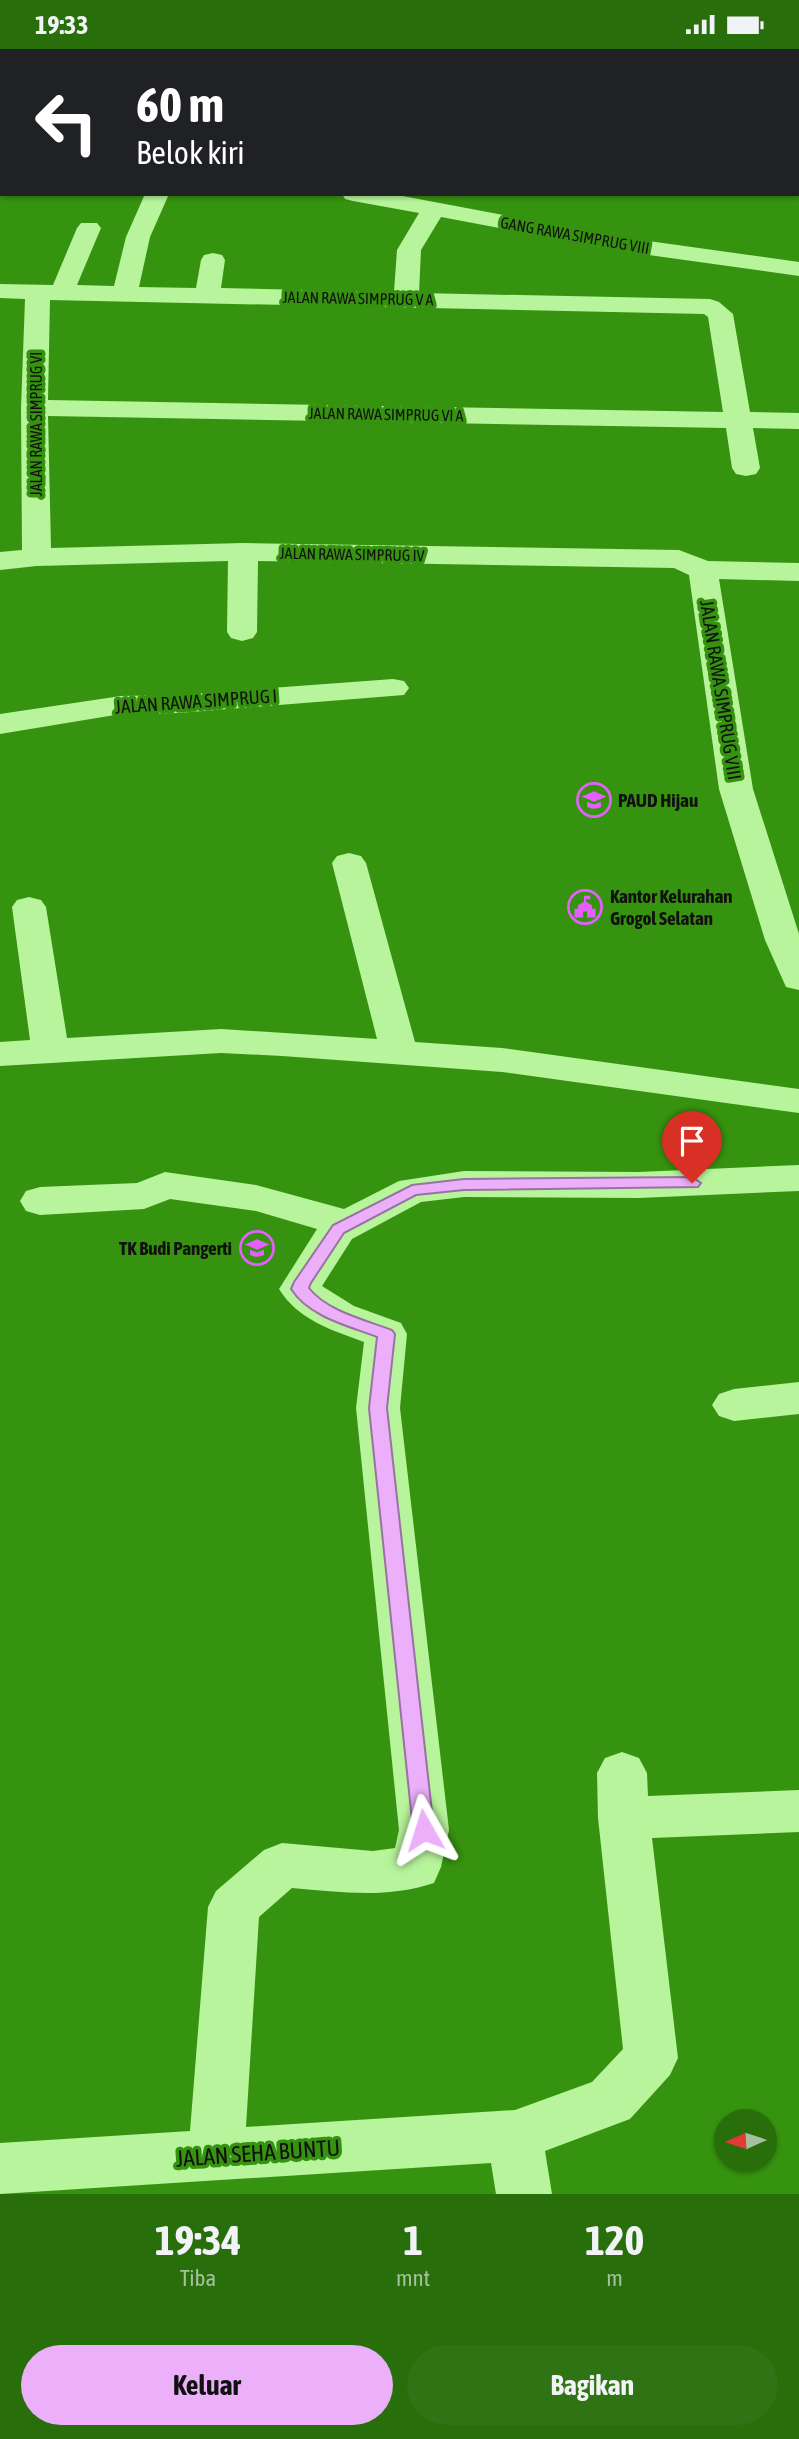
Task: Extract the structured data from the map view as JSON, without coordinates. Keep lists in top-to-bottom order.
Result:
{
  "streets": {
    "street": [
      "GANG RAWA SIMPRUG VIII",
      "JALAN RAWA SIMPRUG V A",
      "JALAN RAWA SIMPRUG VI A",
      "JALAN RAWA SIMPRUG VI",
      "JALAN RAWA SIMPRUG IV",
      "JALAN RAWA SIMPRUG VIII",
      "JALAN RAWA SIMPRUG I",
      "JALAN SEHA BUNTU"
    ]
  },
  "crossings": [
    ["JALAN RAWA SIMPRUG V A", "JALAN RAWA SIMPRUG VI A"],
    ["JALAN RAWA SIMPRUG V A", "JALAN RAWA SIMPRUG VI"],
    ["JALAN RAWA SIMPRUG VI A", "JALAN RAWA SIMPRUG VI"],
    ["JALAN RAWA SIMPRUG VI", "JALAN RAWA SIMPRUG IV"],
    ["JALAN RAWA SIMPRUG IV", "JALAN RAWA SIMPRUG VIII"]
  ],
  "places": {
    "school or university": ["PAUD Hijau", "TK Budi Pangerti"],
    "public building": ["Kantor Kelurahan Grogol Selatan"]
  },
  "north": "left",
  "page": {
    "status": "19:33",
    "turn": ["60 m", "Belok kiri"],
    "eta": [
      "19:34",
      "Tiba",
      "1",
      "mnt",
      "120",
      "m"
    ],
    "buttons": ["Keluar", "Bagikan"]
  }
}
